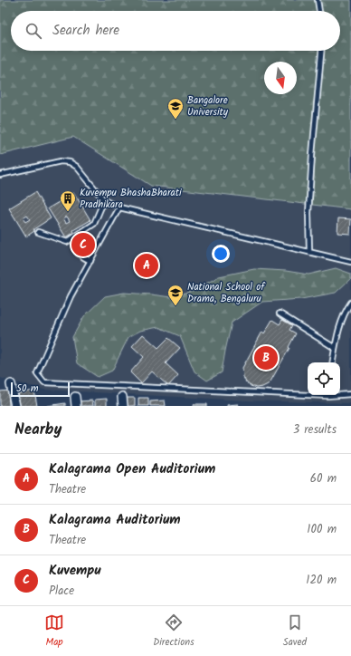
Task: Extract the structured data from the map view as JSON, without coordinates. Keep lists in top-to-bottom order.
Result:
{
  "places": {
    "school or university": ["Bangalore University", "National School of Drama, Bengaluru"],
    "building": ["Kuvempu BhashaBharati Pradhikara"]
  },
  "scale_bar": "50 m",
  "north": "bottom",
  "page": {
    "search": "Search here",
    "pins": ["C", "A", "B"],
    "scale": "50 m",
    "heading": ["Nearby", "3 results"],
    "list": [
      {
        "mark": "A",
        "name": "Kalagrama Open Auditorium",
        "note": "Theatre",
        "value": "60 m"
      },
      {
        "mark": "B",
        "name": "Kalagrama Auditorium",
        "note": "Theatre",
        "value": "100 m"
      },
      {
        "mark": "C",
        "name": "Kuvempu",
        "note": "Place",
        "value": "120 m"
      }
    ],
    "nav": ["Map", "Directions", "Saved"]
  }
}
